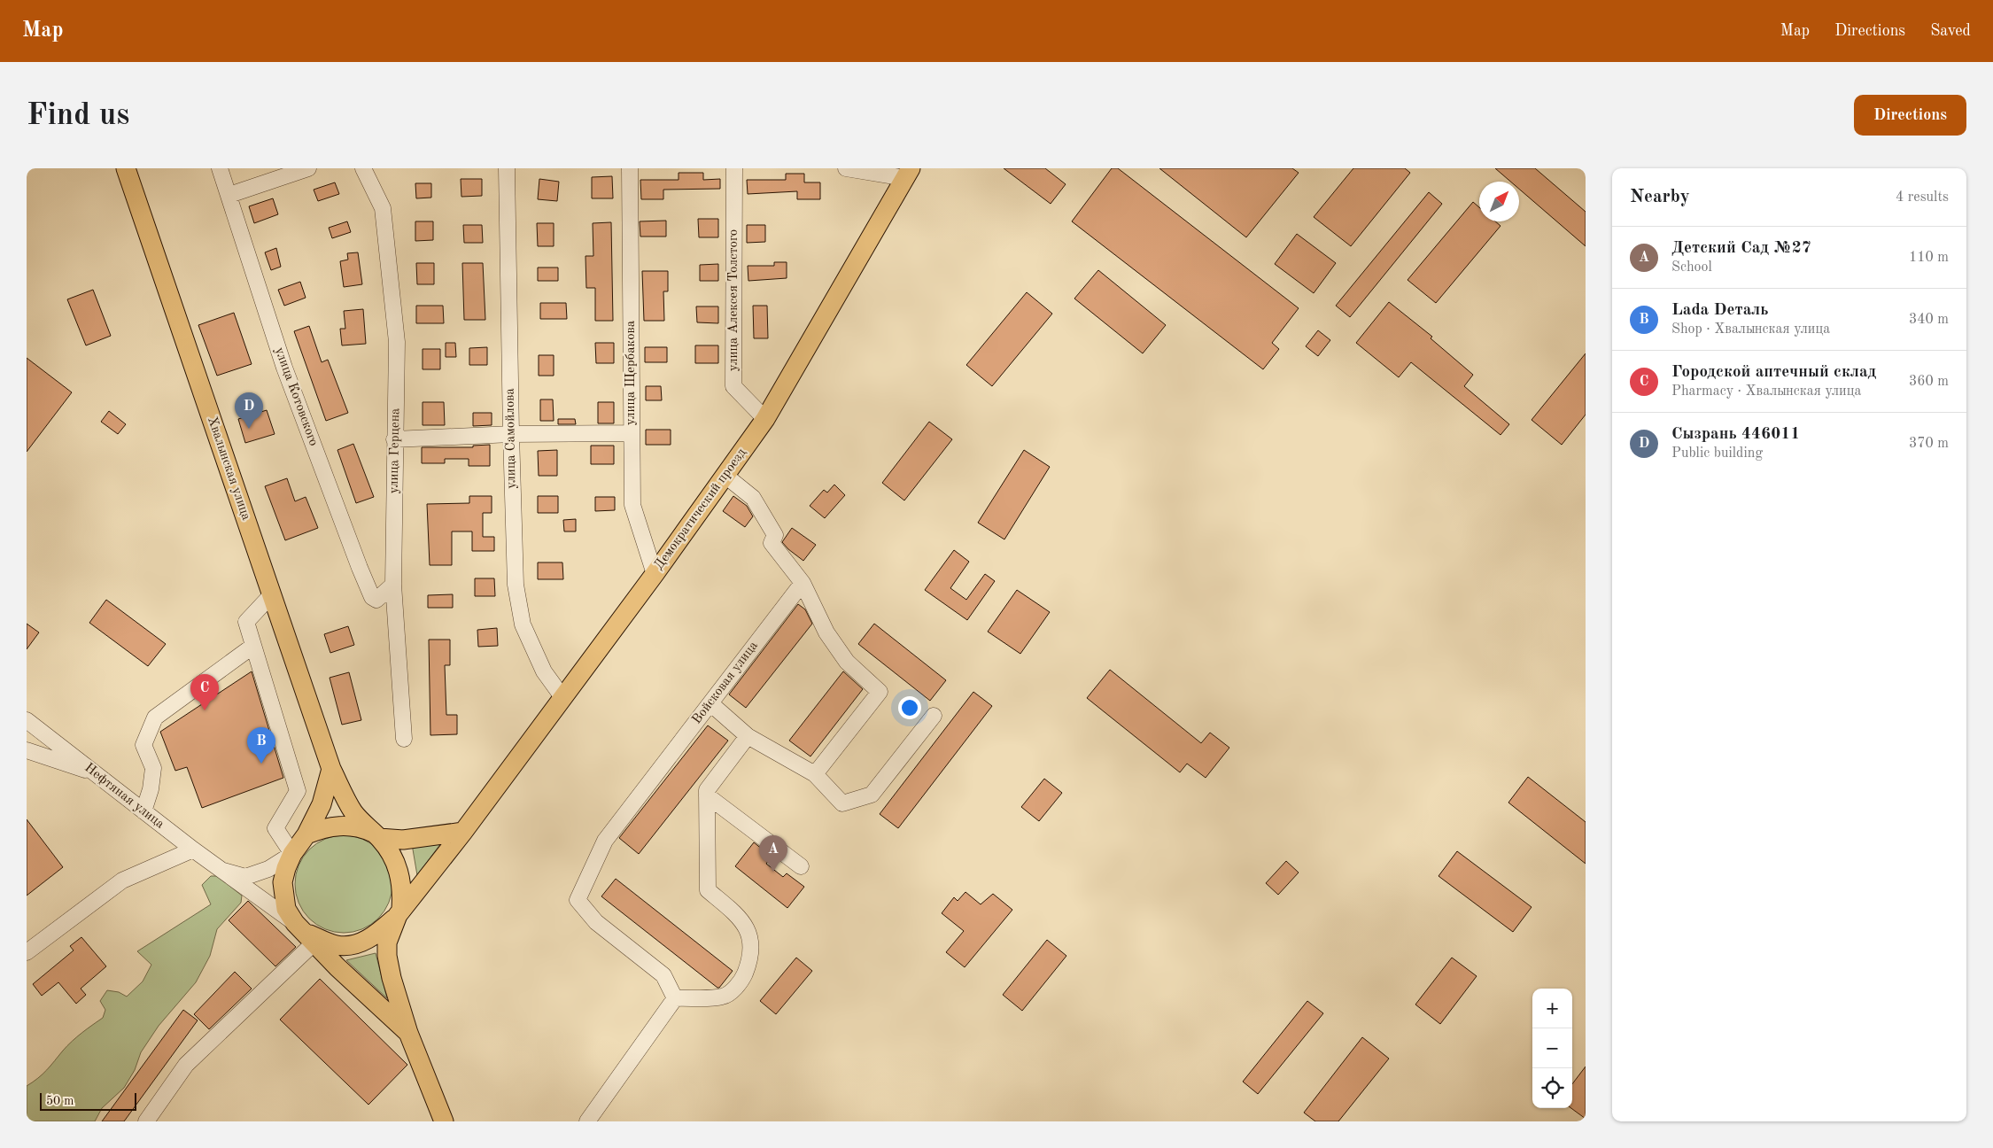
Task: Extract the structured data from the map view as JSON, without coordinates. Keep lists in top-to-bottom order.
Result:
{
  "streets": {
    "main road": ["Хвалынская улица", "Демократический проезд"],
    "street": [
      "улица Алексея Толстого",
      "улица Щербакова",
      "улица Котовского",
      "улица Самойлова",
      "улица Герцена",
      "Войсковая улица",
      "Нефтяная улица"
    ]
  },
  "crossings": [
    ["улица Алексея Толстого", "Демократический проезд"],
    ["улица Щербакова", "Демократический проезд"],
    ["улица Котовского", "улица Герцена"],
    ["улица Самойлова", "Демократический проезд"],
    ["Хвалынская улица", "Демократический проезд"],
    ["Хвалынская улица", "Нефтяная улица"],
    ["Демократический проезд", "Нефтяная улица"]
  ],
  "scale_bar": "50 m",
  "north": "top right",
  "page": {
    "header": "Map",
    "nav": ["Map", "Directions", "Saved"],
    "buttons": "Directions",
    "title": "Find us",
    "heading": ["Nearby", "4 results"],
    "list": [
      {
        "mark": "A",
        "name": "Детский Сад №27",
        "note": "School",
        "value": "110 m"
      },
      {
        "mark": "B",
        "name": "Lada Dеталь",
        "note": "Shop · Хвалынская улица",
        "value": "340 m"
      },
      {
        "mark": "C",
        "name": "Городской аптечный склад",
        "note": "Pharmacy · Хвалынская улица",
        "value": "360 m"
      },
      {
        "mark": "D",
        "name": "Сызрань 446011",
        "note": "Public building",
        "value": "370 m"
      }
    ],
    "pins": [
      "D",
      "C",
      "B",
      "A"
    ],
    "map_buttons": ["+", "−"],
    "scale": "50 m"
  }
}
